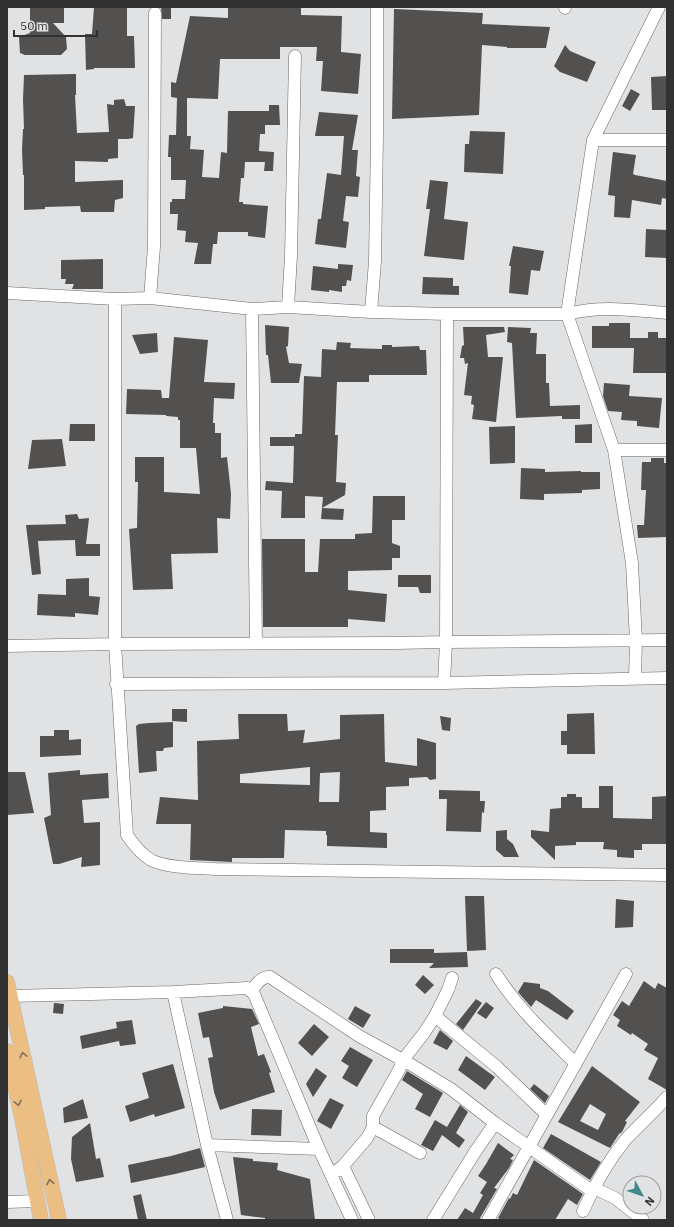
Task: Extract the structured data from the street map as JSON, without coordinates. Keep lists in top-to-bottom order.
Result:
{
  "scale_bar": "50 m",
  "north": "bottom right"
}
